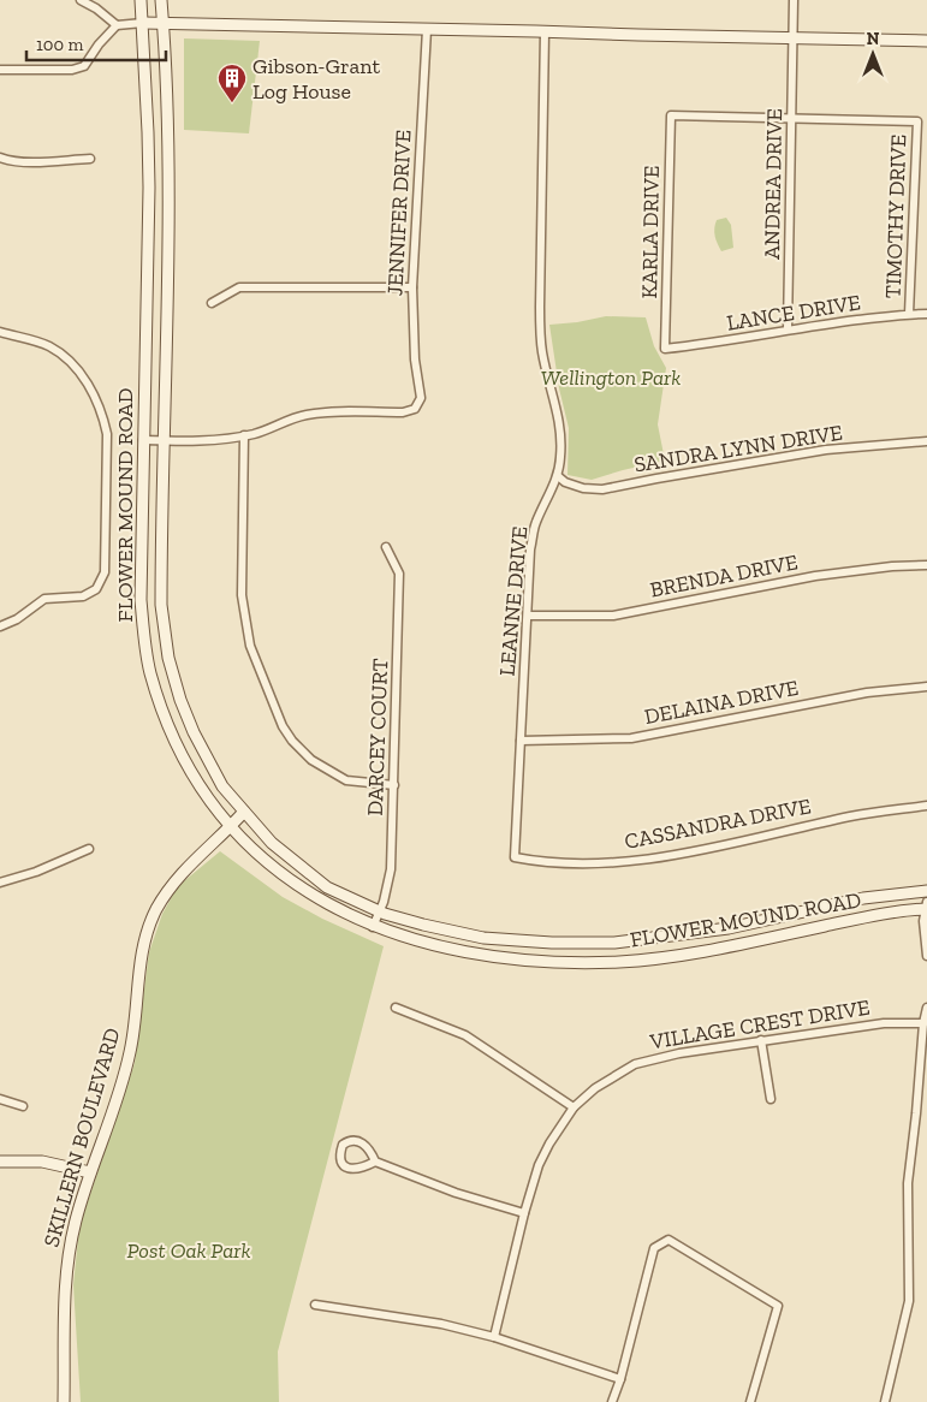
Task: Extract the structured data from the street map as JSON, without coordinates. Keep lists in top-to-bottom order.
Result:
{
  "streets": {
    "main road": ["FLOWER MOUND ROAD", "SKILLERN BOULEVARD"],
    "street": [
      "ANDREA DRIVE",
      "JENNIFER DRIVE",
      "TIMOTHY DRIVE",
      "KARLA DRIVE",
      "LANCE DRIVE",
      "SANDRA LYNN DRIVE",
      "BRENDA DRIVE",
      "LEANNE DRIVE",
      "DELAINA DRIVE",
      "DARCEY COURT",
      "CASSANDRA DRIVE",
      "VILLAGE CREST DRIVE"
    ]
  },
  "crossings": [
    ["ANDREA DRIVE", "TIMOTHY DRIVE"],
    ["ANDREA DRIVE", "KARLA DRIVE"],
    ["ANDREA DRIVE", "LANCE DRIVE"],
    ["TIMOTHY DRIVE", "KARLA DRIVE"],
    ["TIMOTHY DRIVE", "LANCE DRIVE"],
    ["KARLA DRIVE", "LANCE DRIVE"],
    ["SANDRA LYNN DRIVE", "LEANNE DRIVE"],
    ["FLOWER MOUND ROAD", "DARCEY COURT"],
    ["FLOWER MOUND ROAD", "SKILLERN BOULEVARD"],
    ["BRENDA DRIVE", "LEANNE DRIVE"],
    ["LEANNE DRIVE", "DELAINA DRIVE"],
    ["LEANNE DRIVE", "CASSANDRA DRIVE"]
  ],
  "parks": ["Wellington Park", "Post Oak Park"],
  "places": {
    "building": ["Gibson-Grant Log House"]
  },
  "scale_bar": "100 m",
  "north": "top"
}
